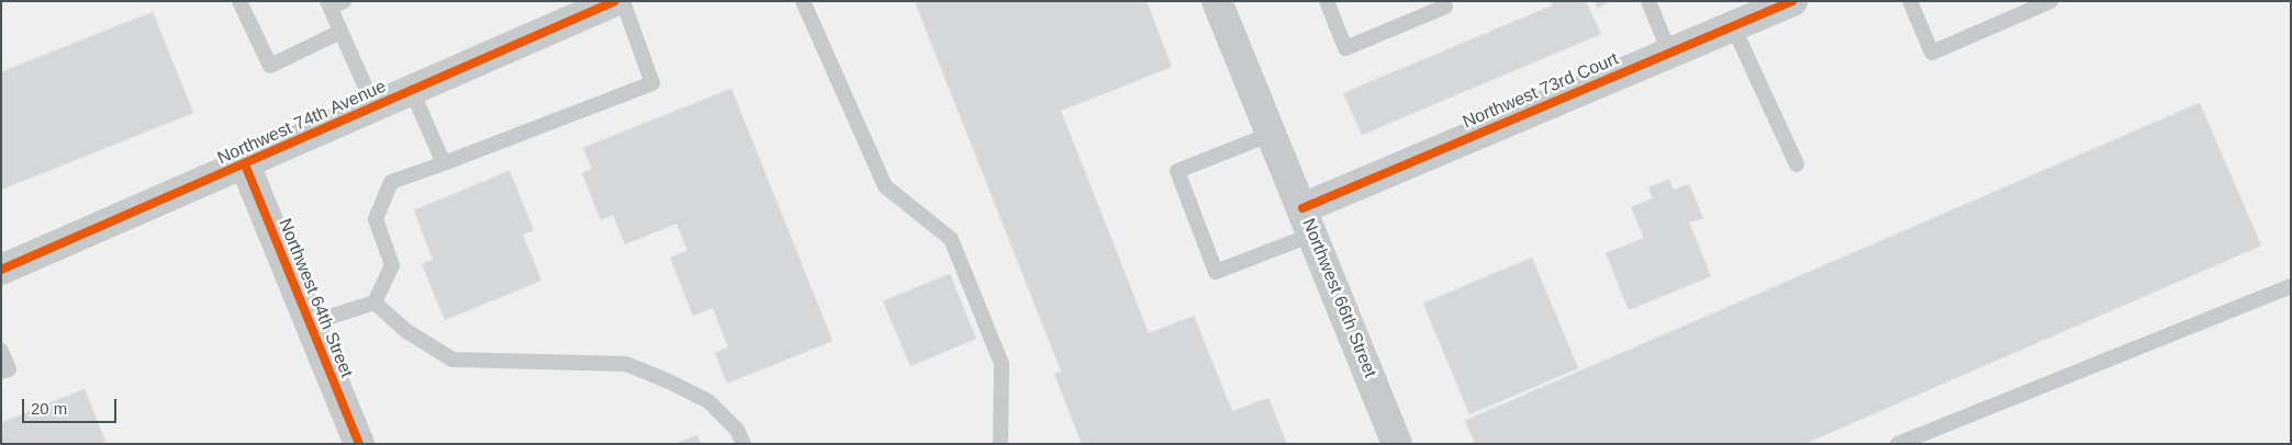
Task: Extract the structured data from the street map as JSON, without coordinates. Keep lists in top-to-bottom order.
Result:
{
  "streets": {
    "street": [
      "Northwest 73rd Court",
      "Northwest 74th Avenue",
      "Northwest 64th Street",
      "Northwest 66th Street"
    ]
  },
  "crossings": [
    ["Northwest 73rd Court", "Northwest 66th Street"],
    ["Northwest 74th Avenue", "Northwest 64th Street"]
  ],
  "scale_bar": "20 m"
}
